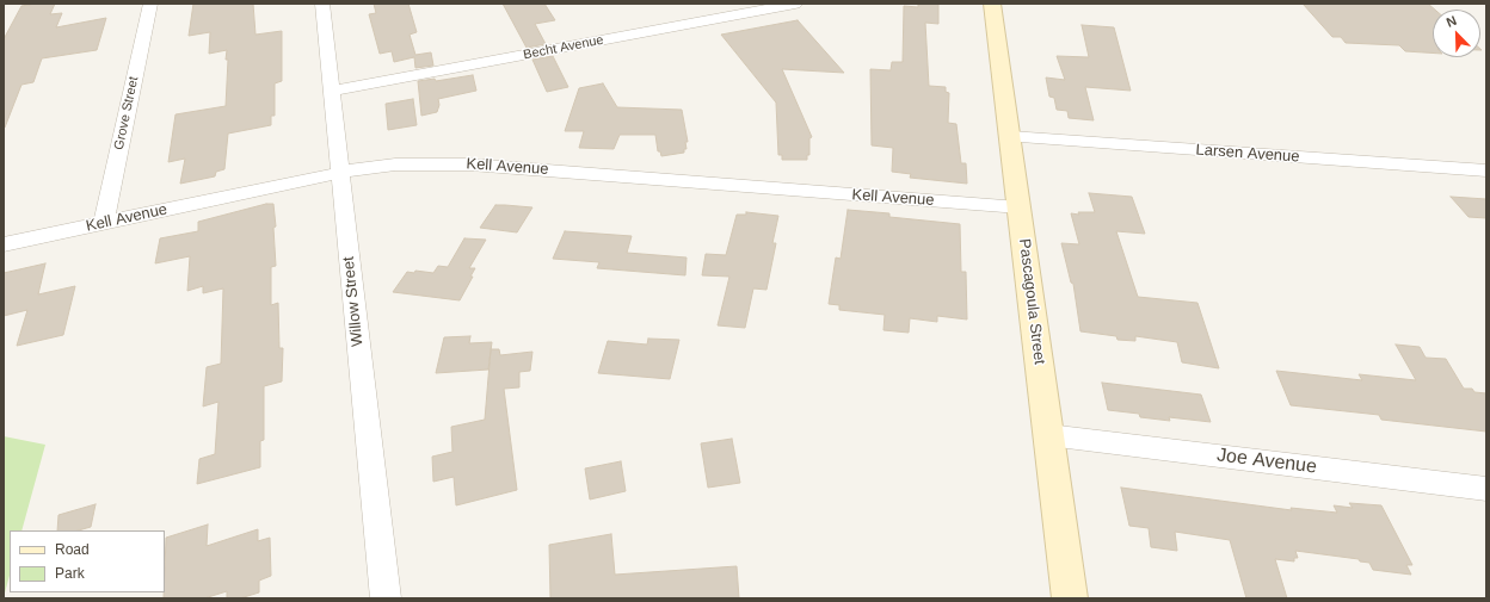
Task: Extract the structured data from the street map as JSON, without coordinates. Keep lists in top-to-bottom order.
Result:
{
  "streets": {
    "street": [
      "Becht Avenue",
      "Grove Street",
      "Larsen Avenue",
      "Kell Avenue",
      "Willow Street",
      "Pascagoula Street",
      "Joe Avenue"
    ]
  },
  "crossings": [
    ["Becht Avenue", "Willow Street"],
    ["Grove Street", "Kell Avenue"],
    ["Larsen Avenue", "Pascagoula Street"],
    ["Kell Avenue", "Willow Street"],
    ["Kell Avenue", "Pascagoula Street"],
    ["Pascagoula Street", "Joe Avenue"]
  ],
  "legend": ["Road", "Park"],
  "north": "top left"
}
